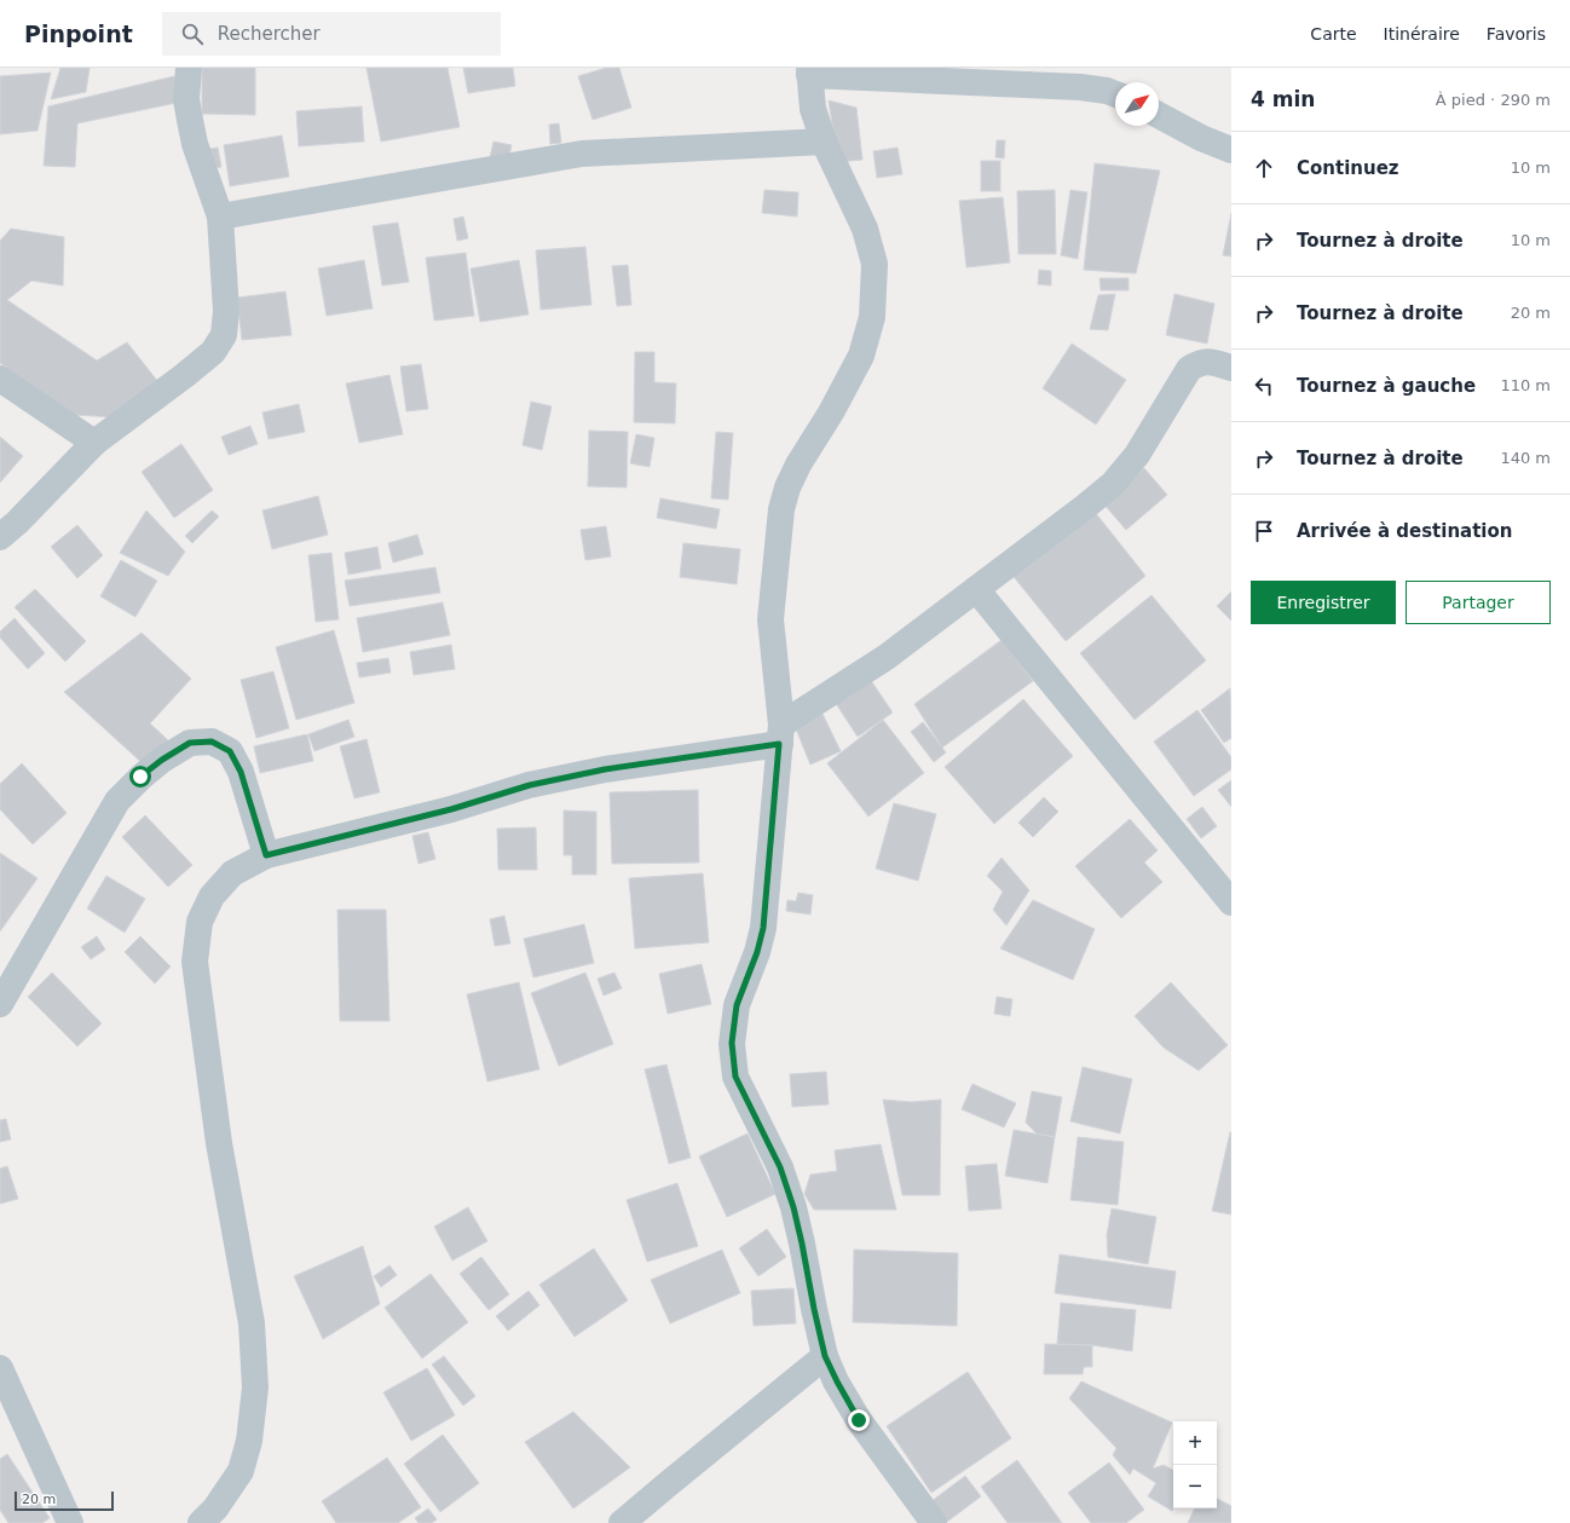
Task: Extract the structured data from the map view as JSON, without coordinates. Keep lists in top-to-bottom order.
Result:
{
  "scale_bar": "20 m",
  "north": "top right",
  "page": {
    "header": "Pinpoint",
    "search": "Rechercher",
    "nav": ["Carte", "Itinéraire", "Favoris"],
    "heading": ["4 min", "À pied · 290 m"],
    "list": [
      ["Continuez", "10 m"],
      ["Tournez à droite", "10 m"],
      ["Tournez à droite", "20 m"],
      ["Tournez à gauche", "110 m"],
      ["Tournez à droite", "140 m"],
      "Arrivée à destination"
    ],
    "buttons": ["Enregistrer", "Partager"],
    "map_buttons": ["+", "−"],
    "scale": "20 m"
  }
}
